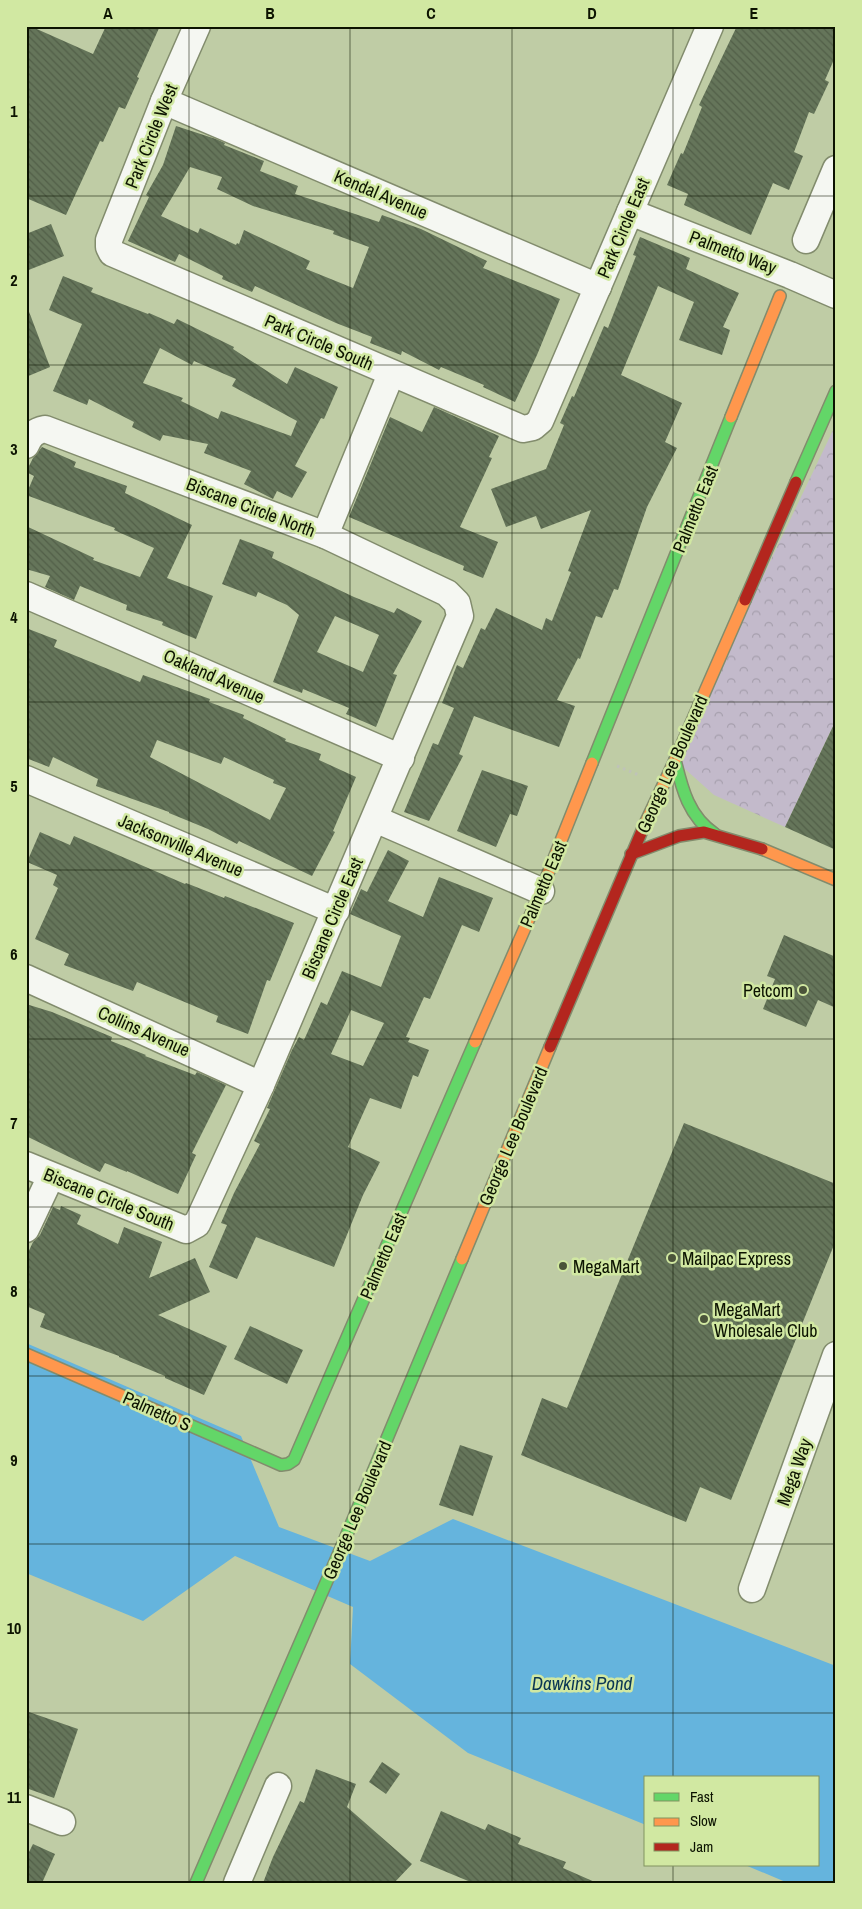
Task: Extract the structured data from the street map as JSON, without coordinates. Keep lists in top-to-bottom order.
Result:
{
  "streets": {
    "main road": ["Palmetto East", "George Lee Boulevard", "Palmetto S"],
    "street": [
      "Park Circle West",
      "Kendal Avenue",
      "Park Circle East",
      "Palmetto Way",
      "Park Circle South",
      "Biscane Circle North",
      "Oakland Avenue",
      "Jacksonville Avenue",
      "Biscane Circle East",
      "Collins Avenue",
      "Biscane Circle South",
      "Mega Way"
    ]
  },
  "crossings": [
    ["Park Circle West", "Kendal Avenue"],
    ["Park Circle West", "Park Circle South"],
    ["Kendal Avenue", "Park Circle East"],
    ["Park Circle East", "Palmetto Way"],
    ["Park Circle East", "Park Circle South"],
    ["Biscane Circle North", "Biscane Circle East"],
    ["Palmetto East", "Palmetto S"],
    ["Oakland Avenue", "Biscane Circle East"],
    ["Jacksonville Avenue", "Biscane Circle East"],
    ["Biscane Circle East", "Collins Avenue"],
    ["Biscane Circle East", "Biscane Circle South"]
  ],
  "water": ["Dawkins Pond"],
  "places": [
    "Petcom",
    "Mailpac Express",
    "MegaMart",
    "MegaMart Wholesale Club"
  ],
  "legend": ["Fast", "Slow", "Jam"],
  "grid": {
    "columns": [
      "A",
      "B",
      "C",
      "D",
      "E"
    ],
    "rows": [
      "1",
      "2",
      "3",
      "4",
      "5",
      "6",
      "7",
      "8",
      "9",
      "10",
      "11"
    ]
  }
}
